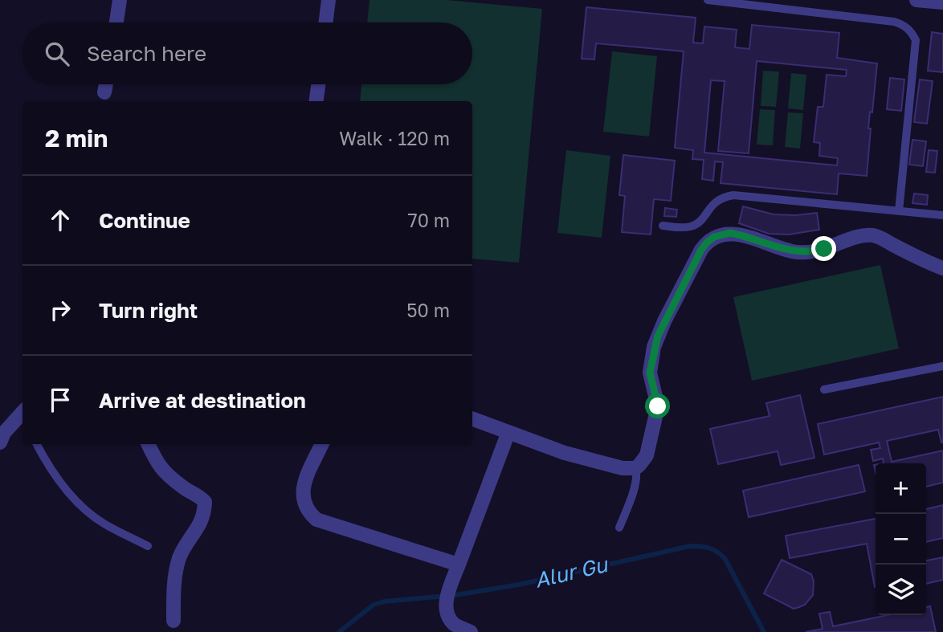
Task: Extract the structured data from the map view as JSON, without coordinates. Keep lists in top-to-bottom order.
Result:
{
  "water": ["Alur Gu"],
  "page": {
    "search": "Search here",
    "heading": ["2 min", "Walk · 120 m"],
    "list": [
      ["Continue", "70 m"],
      ["Turn right", "50 m"],
      "Arrive at destination"
    ],
    "map_buttons": ["+", "−"]
  }
}
